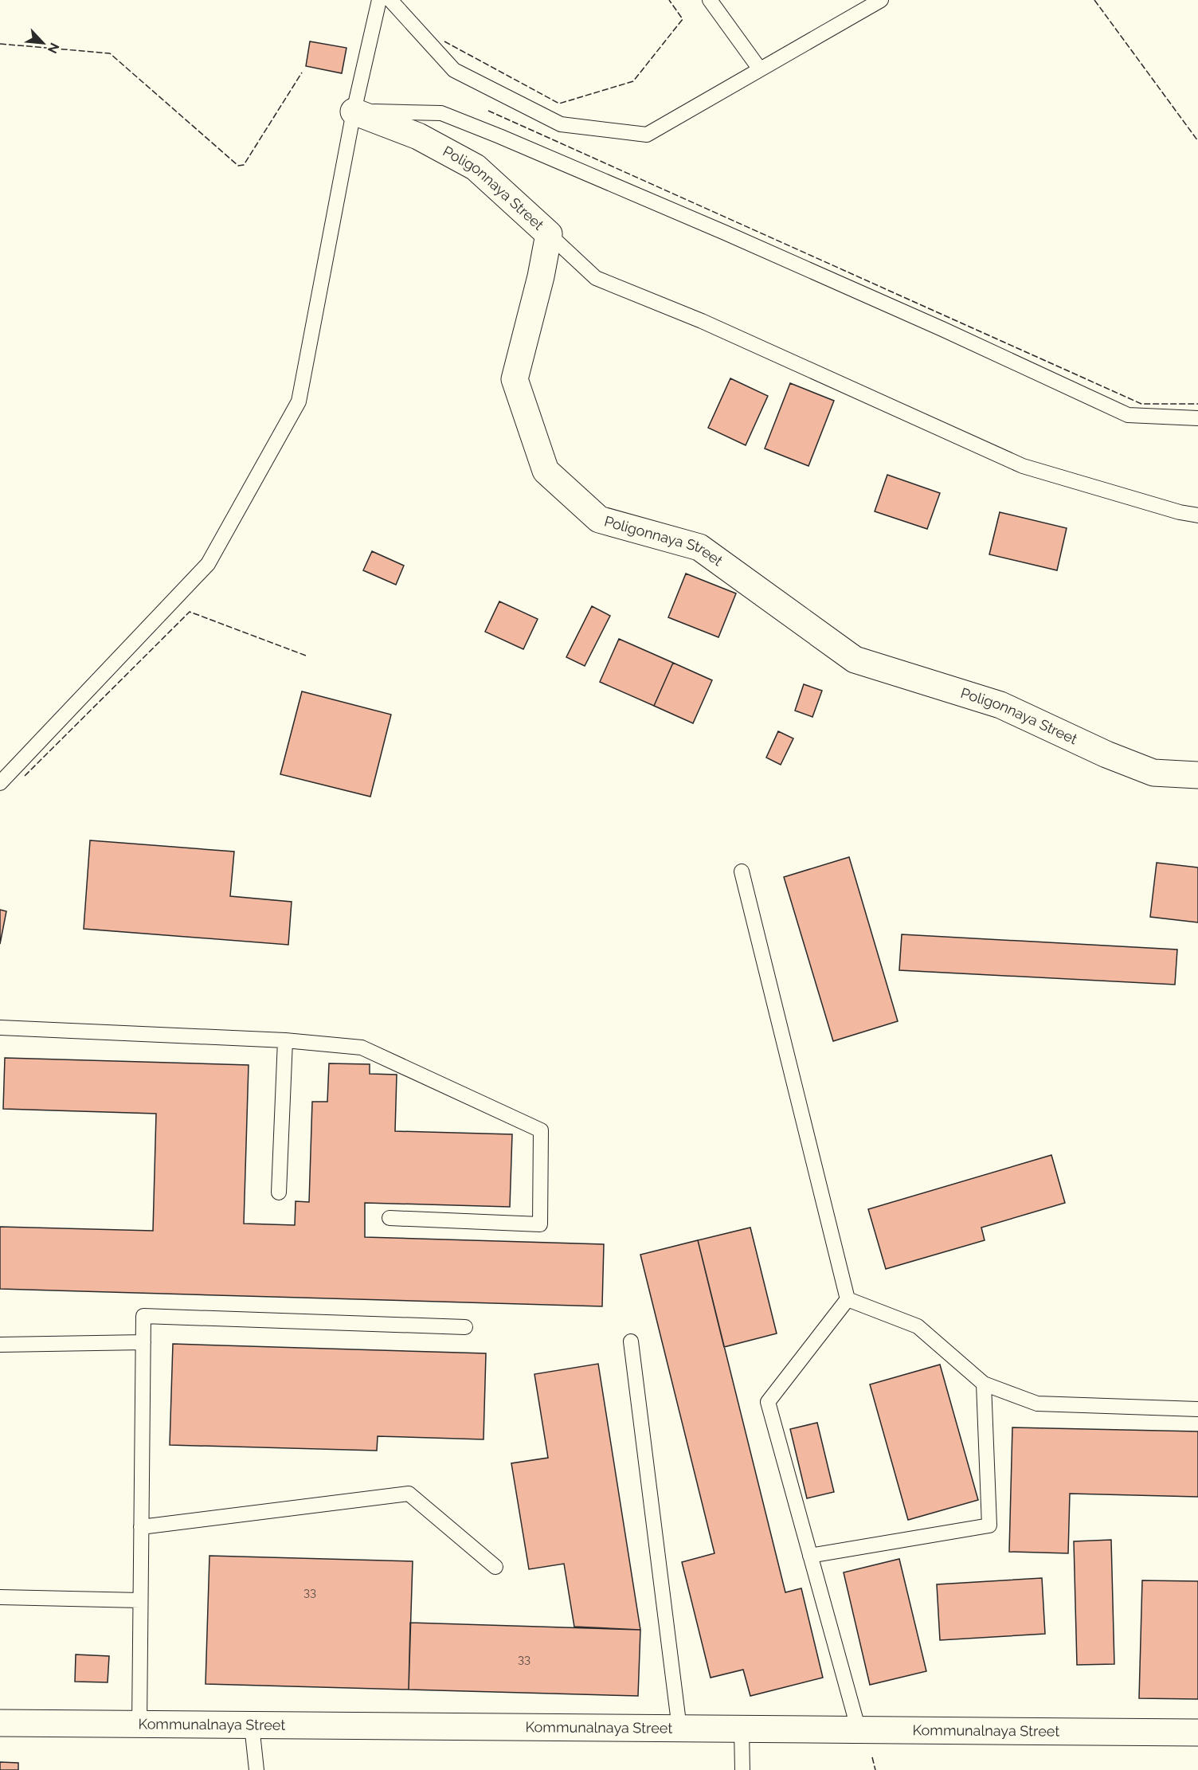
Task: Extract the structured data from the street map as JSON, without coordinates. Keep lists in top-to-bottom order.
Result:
{
  "streets": {
    "street": ["Poligonnaya Street", "Kommunalnaya Street"]
  },
  "house_numbers": ["33", "33"],
  "north": "bottom right"
}
